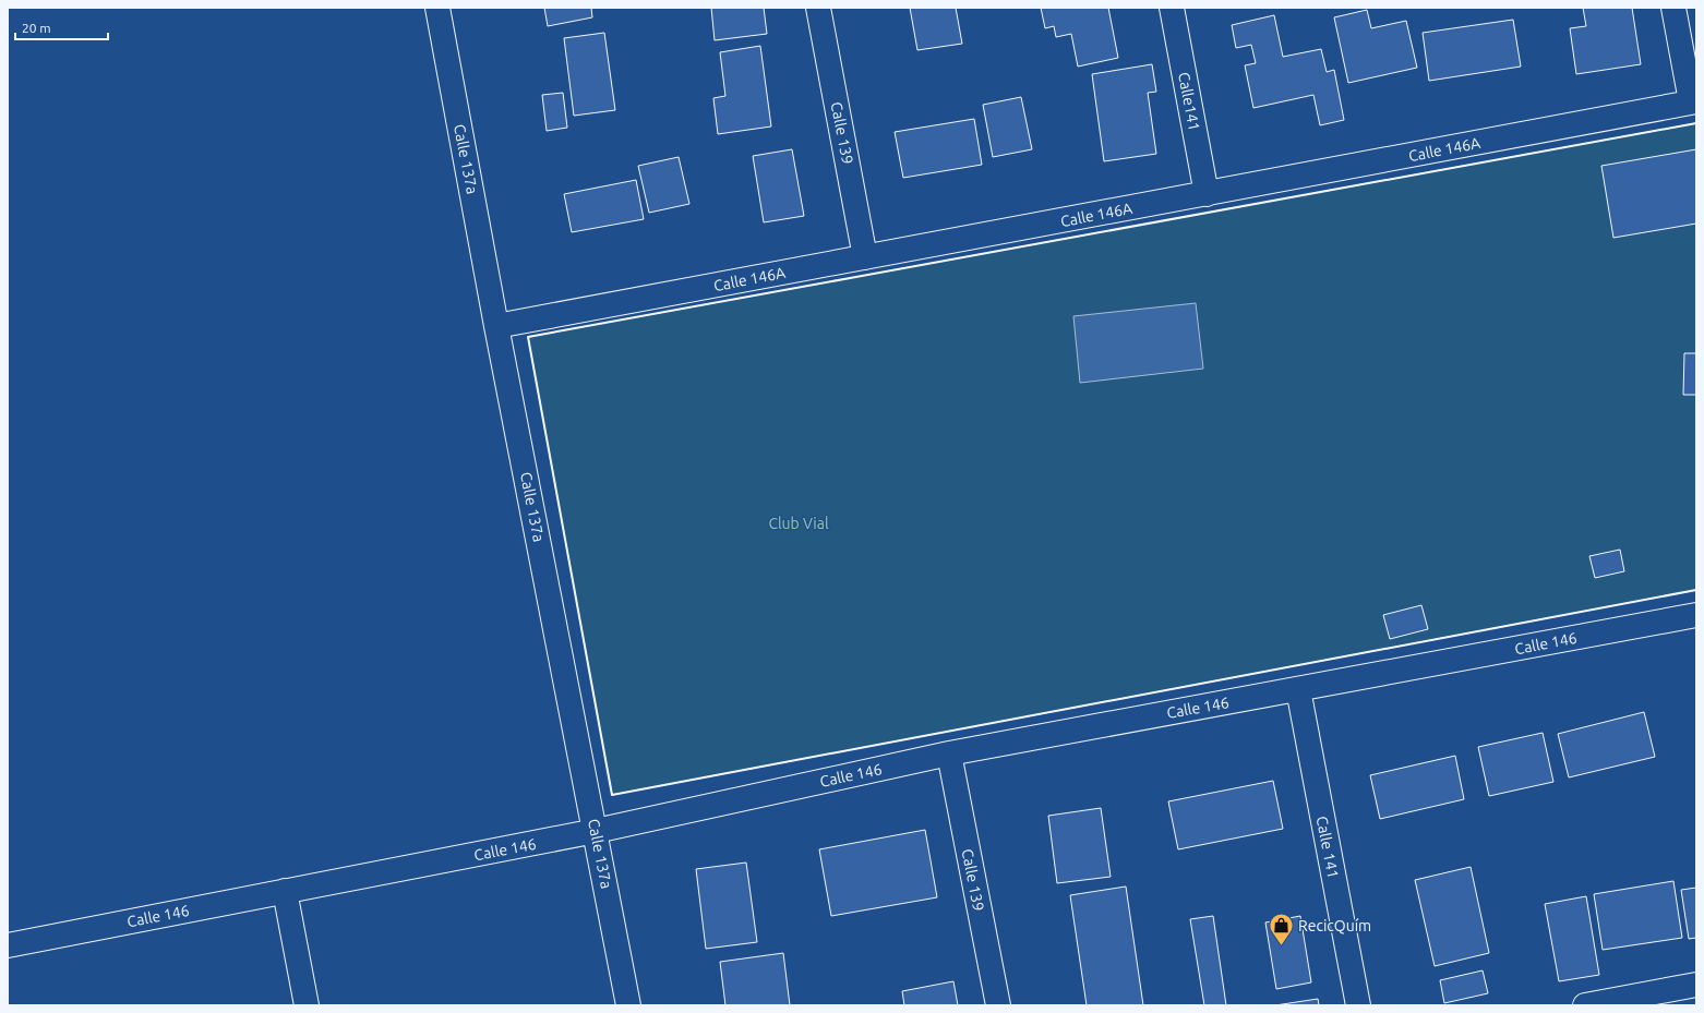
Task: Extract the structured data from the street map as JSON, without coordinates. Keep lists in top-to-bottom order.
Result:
{
  "streets": {
    "street": [
      "Calle141",
      "Calle 139",
      "Calle 146A",
      "Calle 137a",
      "Calle 146",
      "Calle 141"
    ]
  },
  "crossings": [
    ["Calle141", "Calle 146A"],
    ["Calle 139", "Calle 146A"],
    ["Calle 139", "Calle 146"],
    ["Calle 146A", "Calle 137a"],
    ["Calle 137a", "Calle 146"],
    ["Calle 146", "Calle 141"]
  ],
  "parks": ["Club Vial"],
  "places": {
    "shop": ["RecicQuím"]
  },
  "scale_bar": "20 m"
}
